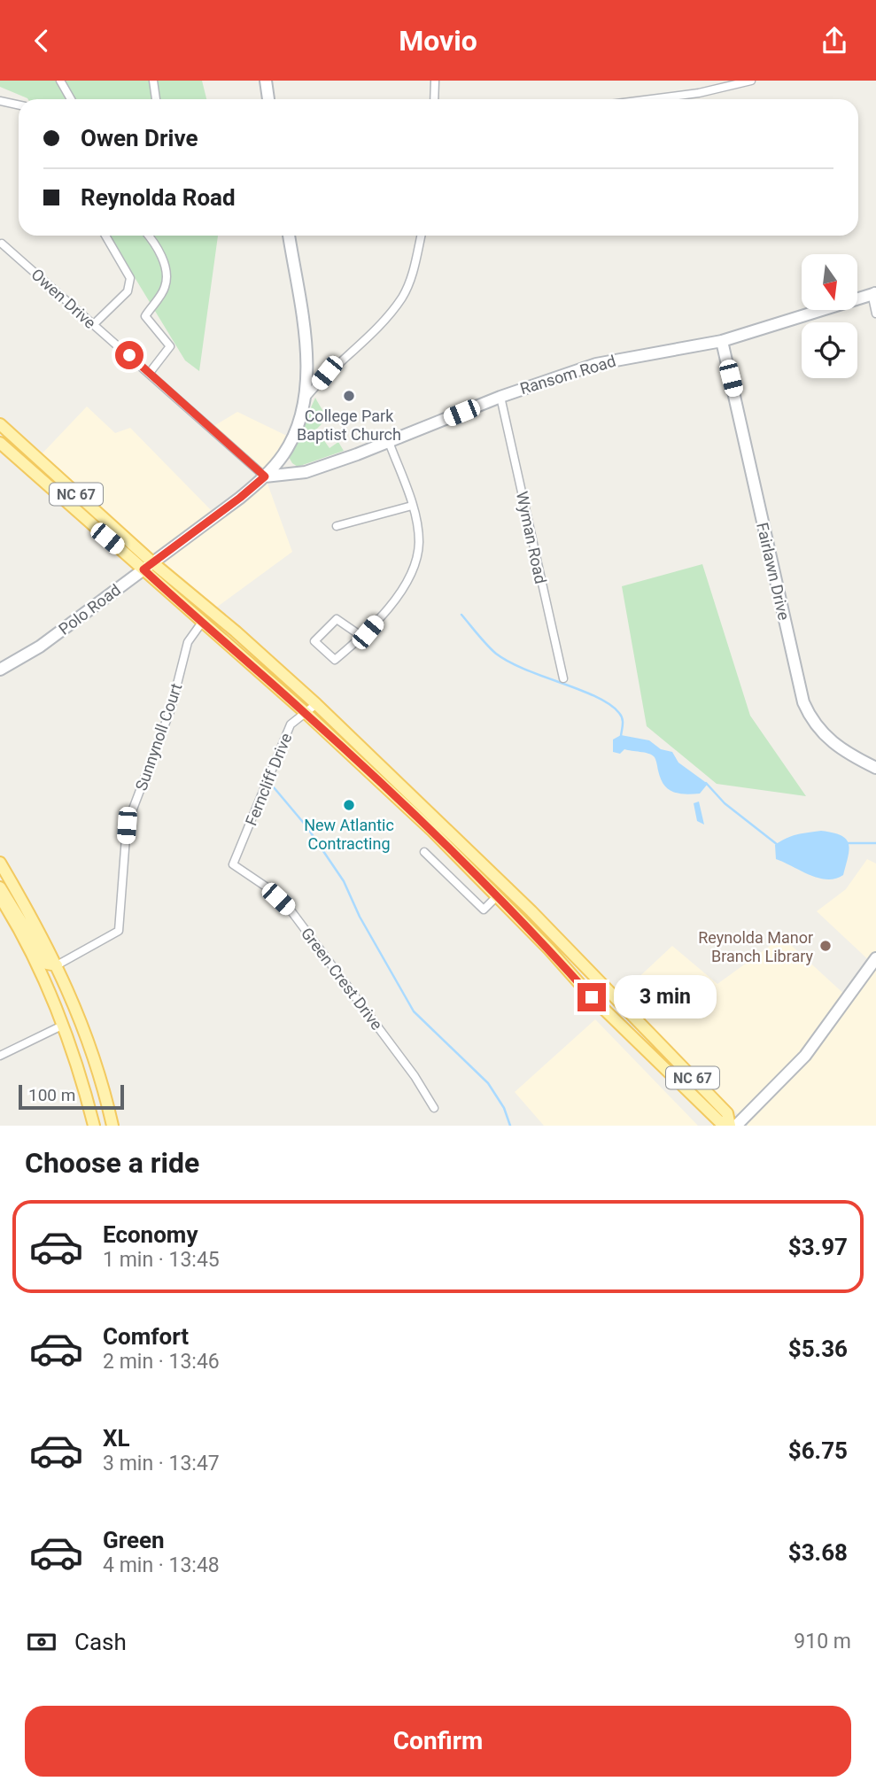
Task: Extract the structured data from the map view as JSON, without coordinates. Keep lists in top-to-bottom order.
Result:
{
  "streets": {
    "main road": ["NC 67"],
    "street": [
      "Owen Drive",
      "Ransom Road",
      "Wyman Road",
      "Fairlawn Drive",
      "Polo Road",
      "Sunnynoll Court",
      "Ferncliff Drive",
      "Green Crest Drive"
    ]
  },
  "crossings": [
    ["Owen Drive", "Ransom Road"],
    ["Owen Drive", "Polo Road"],
    ["Ransom Road", "Wyman Road"],
    ["Ransom Road", "Fairlawn Drive"],
    ["Ransom Road", "Polo Road"],
    ["NC 67", "Polo Road"],
    ["NC 67", "Sunnynoll Court"],
    ["NC 67", "Ferncliff Drive"],
    ["Ferncliff Drive", "Green Crest Drive"]
  ],
  "places": ["College Park Baptist Church", "New Atlantic Contracting", "Reynolda Manor Branch Library"],
  "scale_bar": "100 m",
  "north": "bottom",
  "page": {
    "header": "Movio",
    "banner": ["Owen Drive", "Reynolda Road"],
    "bubble": "3 min",
    "scale": "100 m",
    "heading": "Choose a ride",
    "list": [
      {
        "name": "Economy",
        "note": "1 min · 13:45",
        "value": "$3.97"
      },
      {
        "name": "Comfort",
        "note": "2 min · 13:46",
        "value": "$5.36"
      },
      {
        "name": "XL",
        "note": "3 min · 13:47",
        "value": "$6.75"
      },
      {
        "name": "Green",
        "note": "4 min · 13:48",
        "value": "$3.68"
      }
    ],
    "pay": ["Cash", "910 m"],
    "buttons": "Confirm"
  }
}
